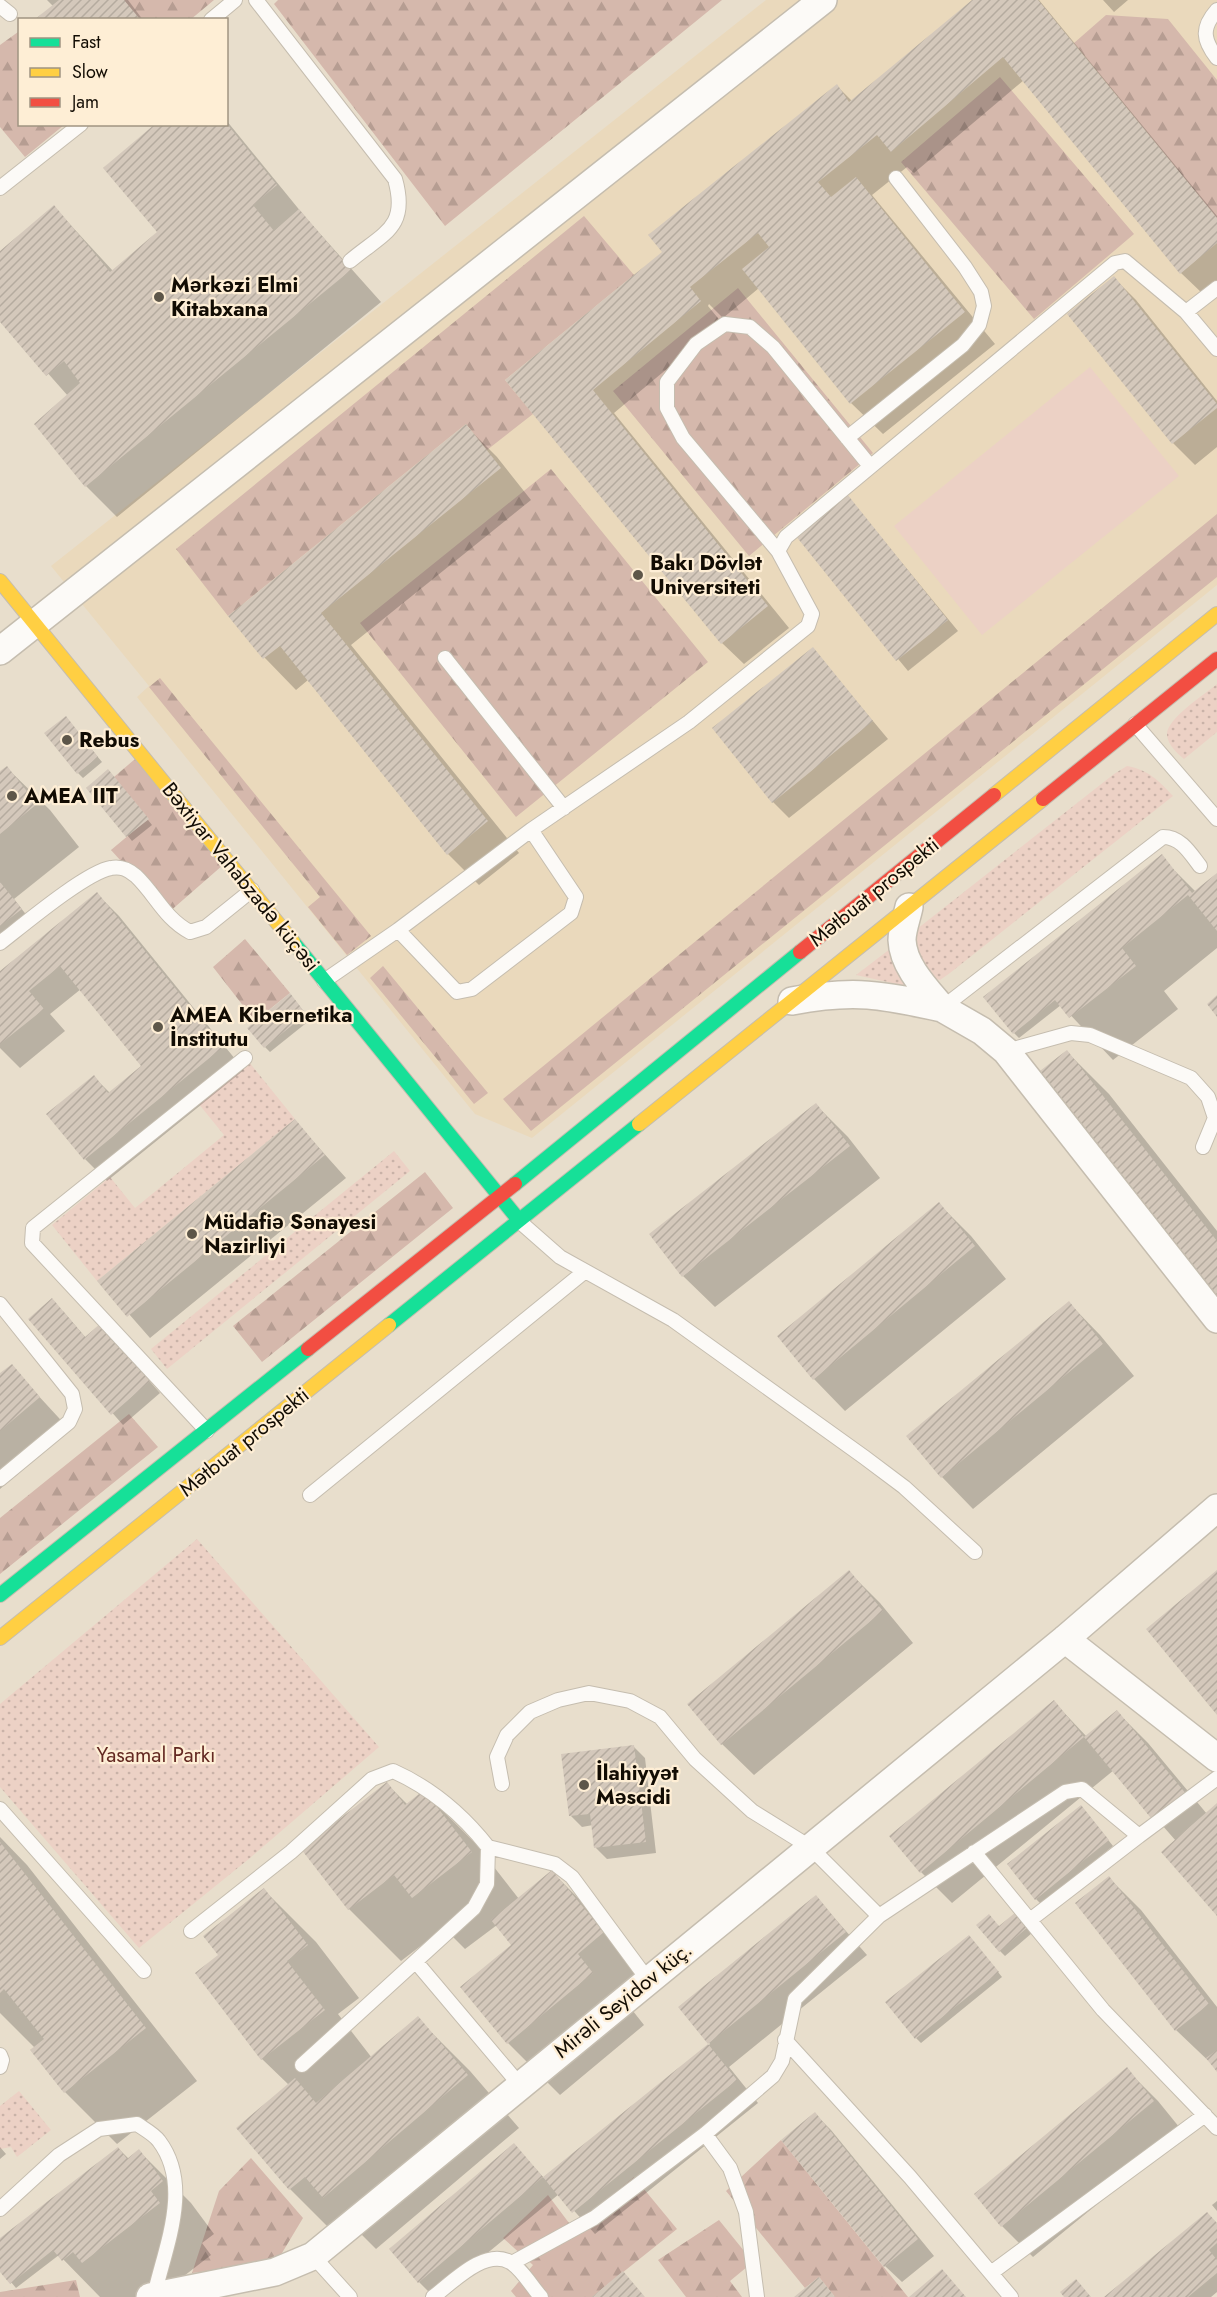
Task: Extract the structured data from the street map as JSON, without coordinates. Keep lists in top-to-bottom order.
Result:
{
  "streets": {
    "main road": ["Bəxtiyar Vahabzadə küçəsi", "Mətbuat prospekti"],
    "street": ["Mirəli Seyidov küç."]
  },
  "crossings": [
    ["Bəxtiyar Vahabzadə küçəsi", "Mətbuat prospekti"]
  ],
  "parks": ["Yasamal Parkı"],
  "places": [
    "Mərkəzi Elmi Kitabxana",
    "Bakı Dövlət Universiteti",
    "Rebus",
    "AMEA IIT",
    "AMEA Kibernetika İnstitutu",
    "Müdafiə Sənayesi Nazirliyi",
    "İlahiyyət Məscidi"
  ],
  "legend": ["Fast", "Slow", "Jam"]
}
